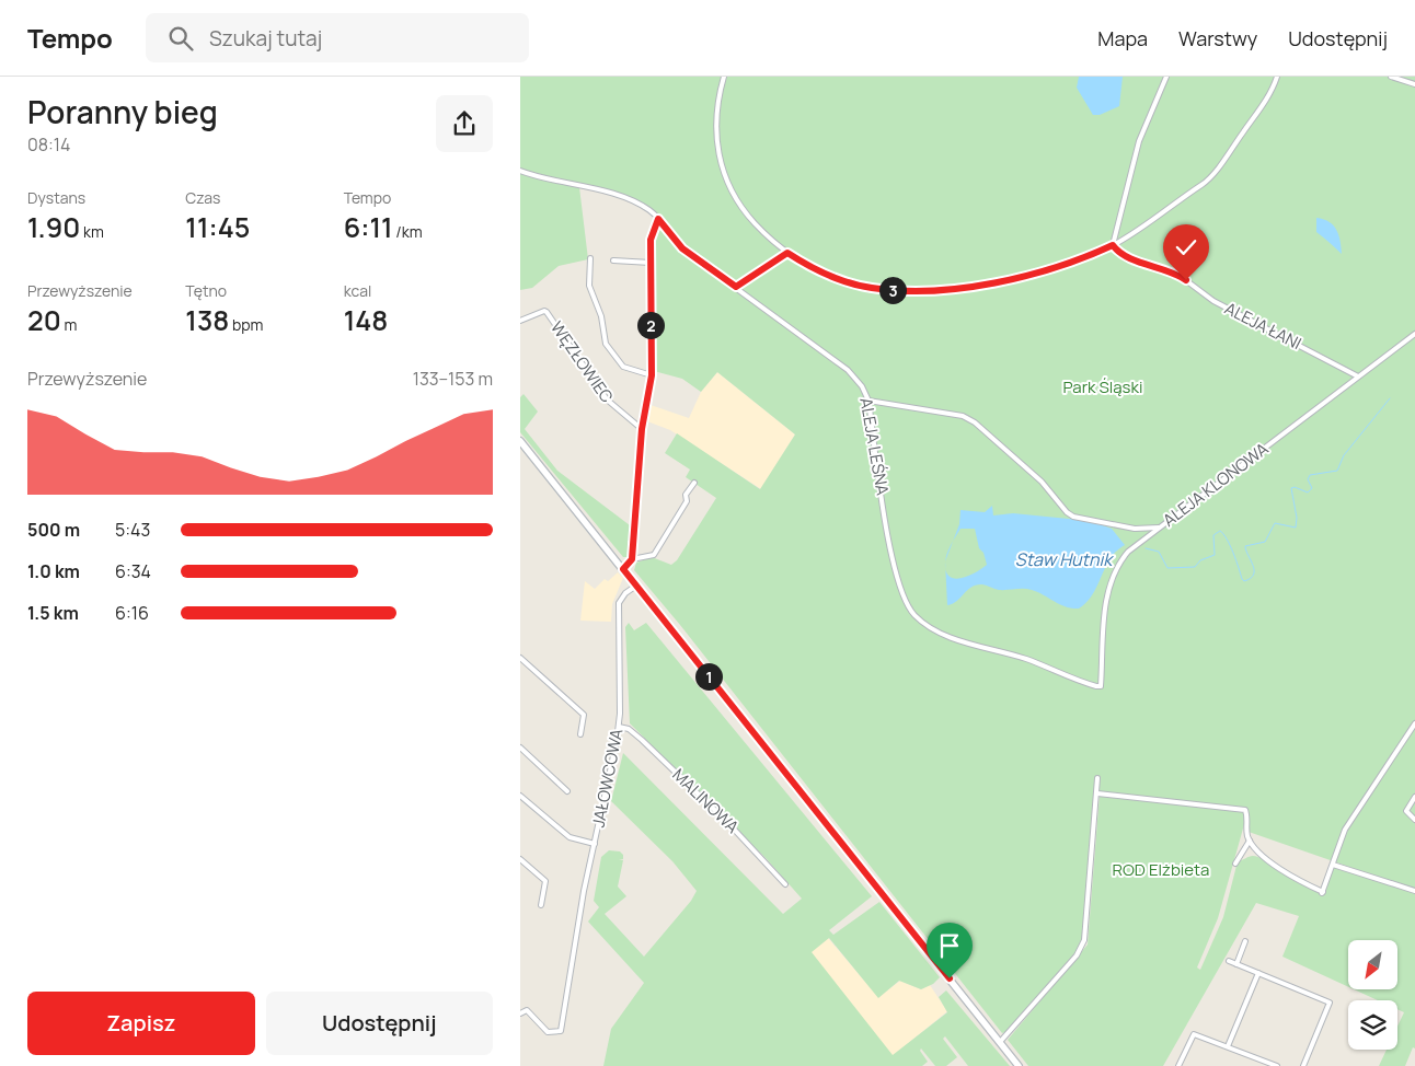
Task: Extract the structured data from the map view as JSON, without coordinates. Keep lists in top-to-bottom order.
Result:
{
  "streets": {
    "street": [
      "ALEJA ŁANI",
      "WĘZŁOWIEC",
      "ALEJA LEŚNA",
      "ALEJA KLONOWA",
      "JAŁOWCOWA",
      "MALINOWA"
    ]
  },
  "crossings": [
    ["ALEJA ŁANI", "ALEJA KLONOWA"],
    ["ALEJA LEŚNA", "ALEJA KLONOWA"],
    ["JAŁOWCOWA", "MALINOWA"]
  ],
  "water": ["Staw Hutnik"],
  "parks": ["Park Śląski", "ROD Elżbieta"],
  "north": "bottom left",
  "page": {
    "header": "Tempo",
    "search": "Szukaj tutaj",
    "nav": ["Mapa", "Warstwy", "Udostępnij"],
    "heading": ["Poranny bieg", "08:14"],
    "stats": [
      ["Dystans", "1.90 km"],
      ["Czas", "11:45"],
      ["Tempo", "6:11 /km"],
      ["Przewyższenie", "20 m"],
      ["Tętno", "138 bpm"],
      ["kcal", "148"]
    ],
    "pins": ["3", "2", "1"],
    "chart": ["Przewyższenie", "133–153 m"],
    "list": [
      {
        "name": "500 m",
        "note": "5:43"
      },
      {
        "name": "1.0 km",
        "note": "6:34"
      },
      {
        "name": "1.5 km",
        "note": "6:16"
      }
    ],
    "buttons": ["Zapisz", "Udostępnij"]
  }
}
